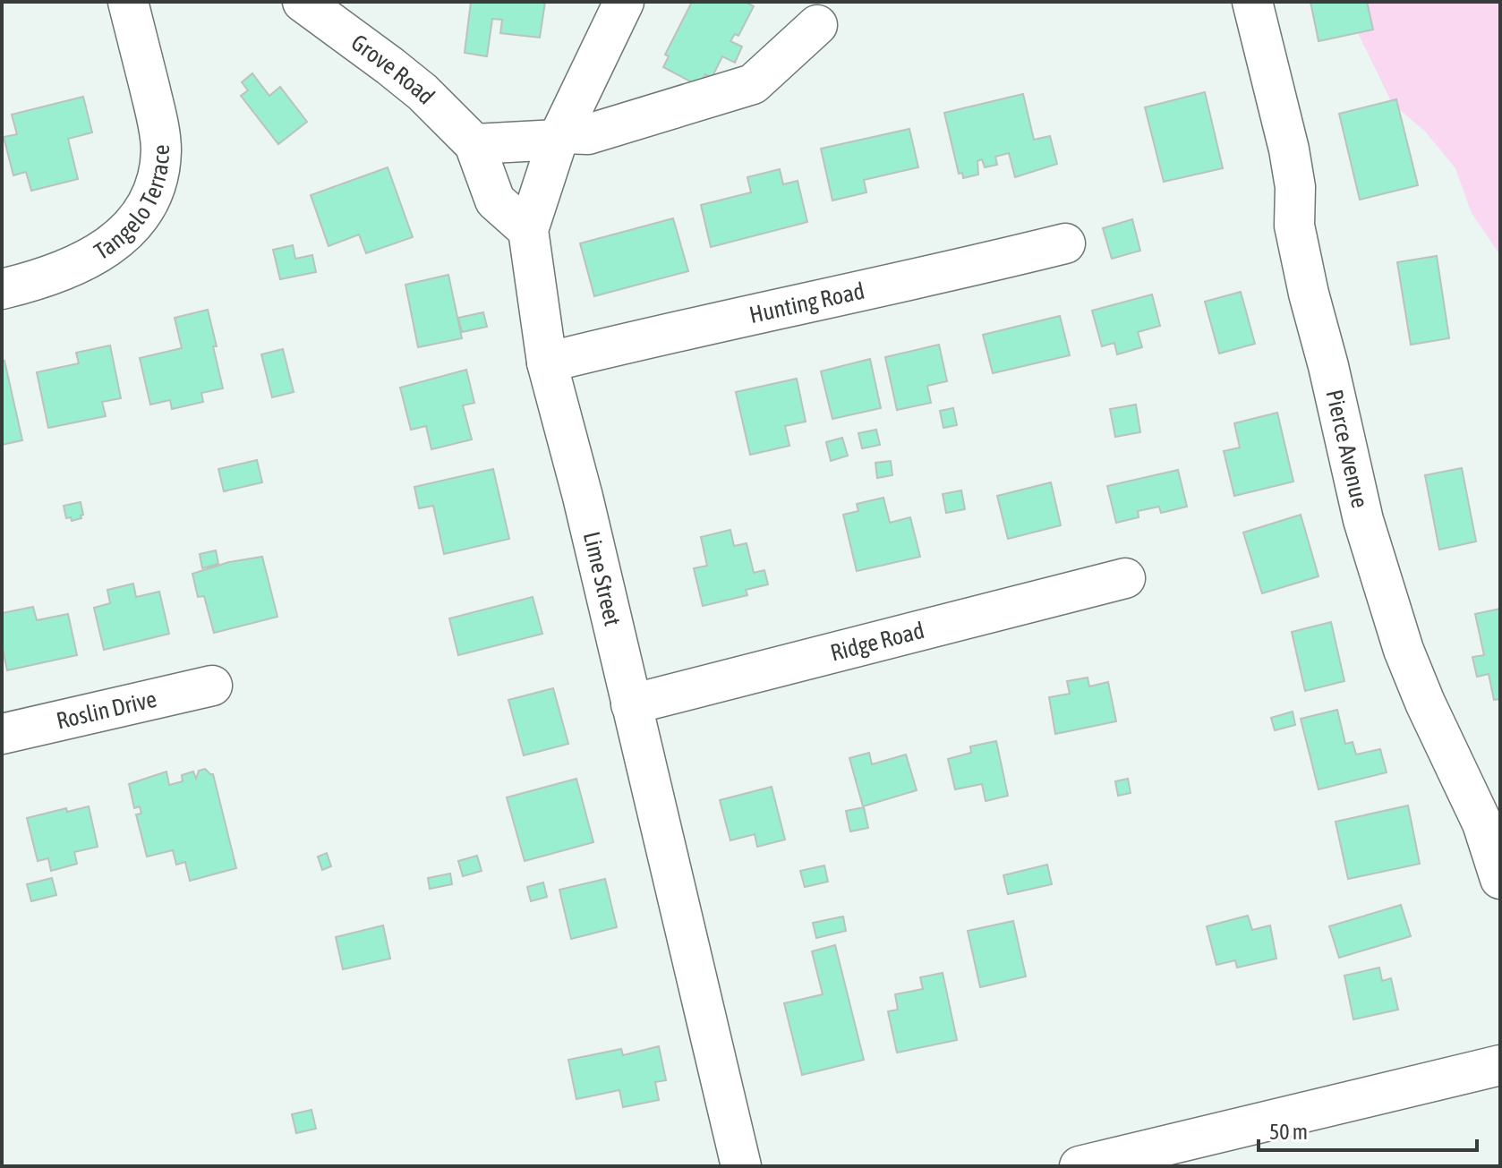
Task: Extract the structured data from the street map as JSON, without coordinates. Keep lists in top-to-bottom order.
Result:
{
  "streets": {
    "street": [
      "Grove Road",
      "Tangelo Terrace",
      "Hunting Road",
      "Pierce Avenue",
      "Lime Street",
      "Ridge Road",
      "Roslin Drive"
    ]
  },
  "crossings": [
    ["Grove Road", "Lime Street"],
    ["Hunting Road", "Lime Street"],
    ["Lime Street", "Ridge Road"]
  ],
  "scale_bar": "50 m"
}
